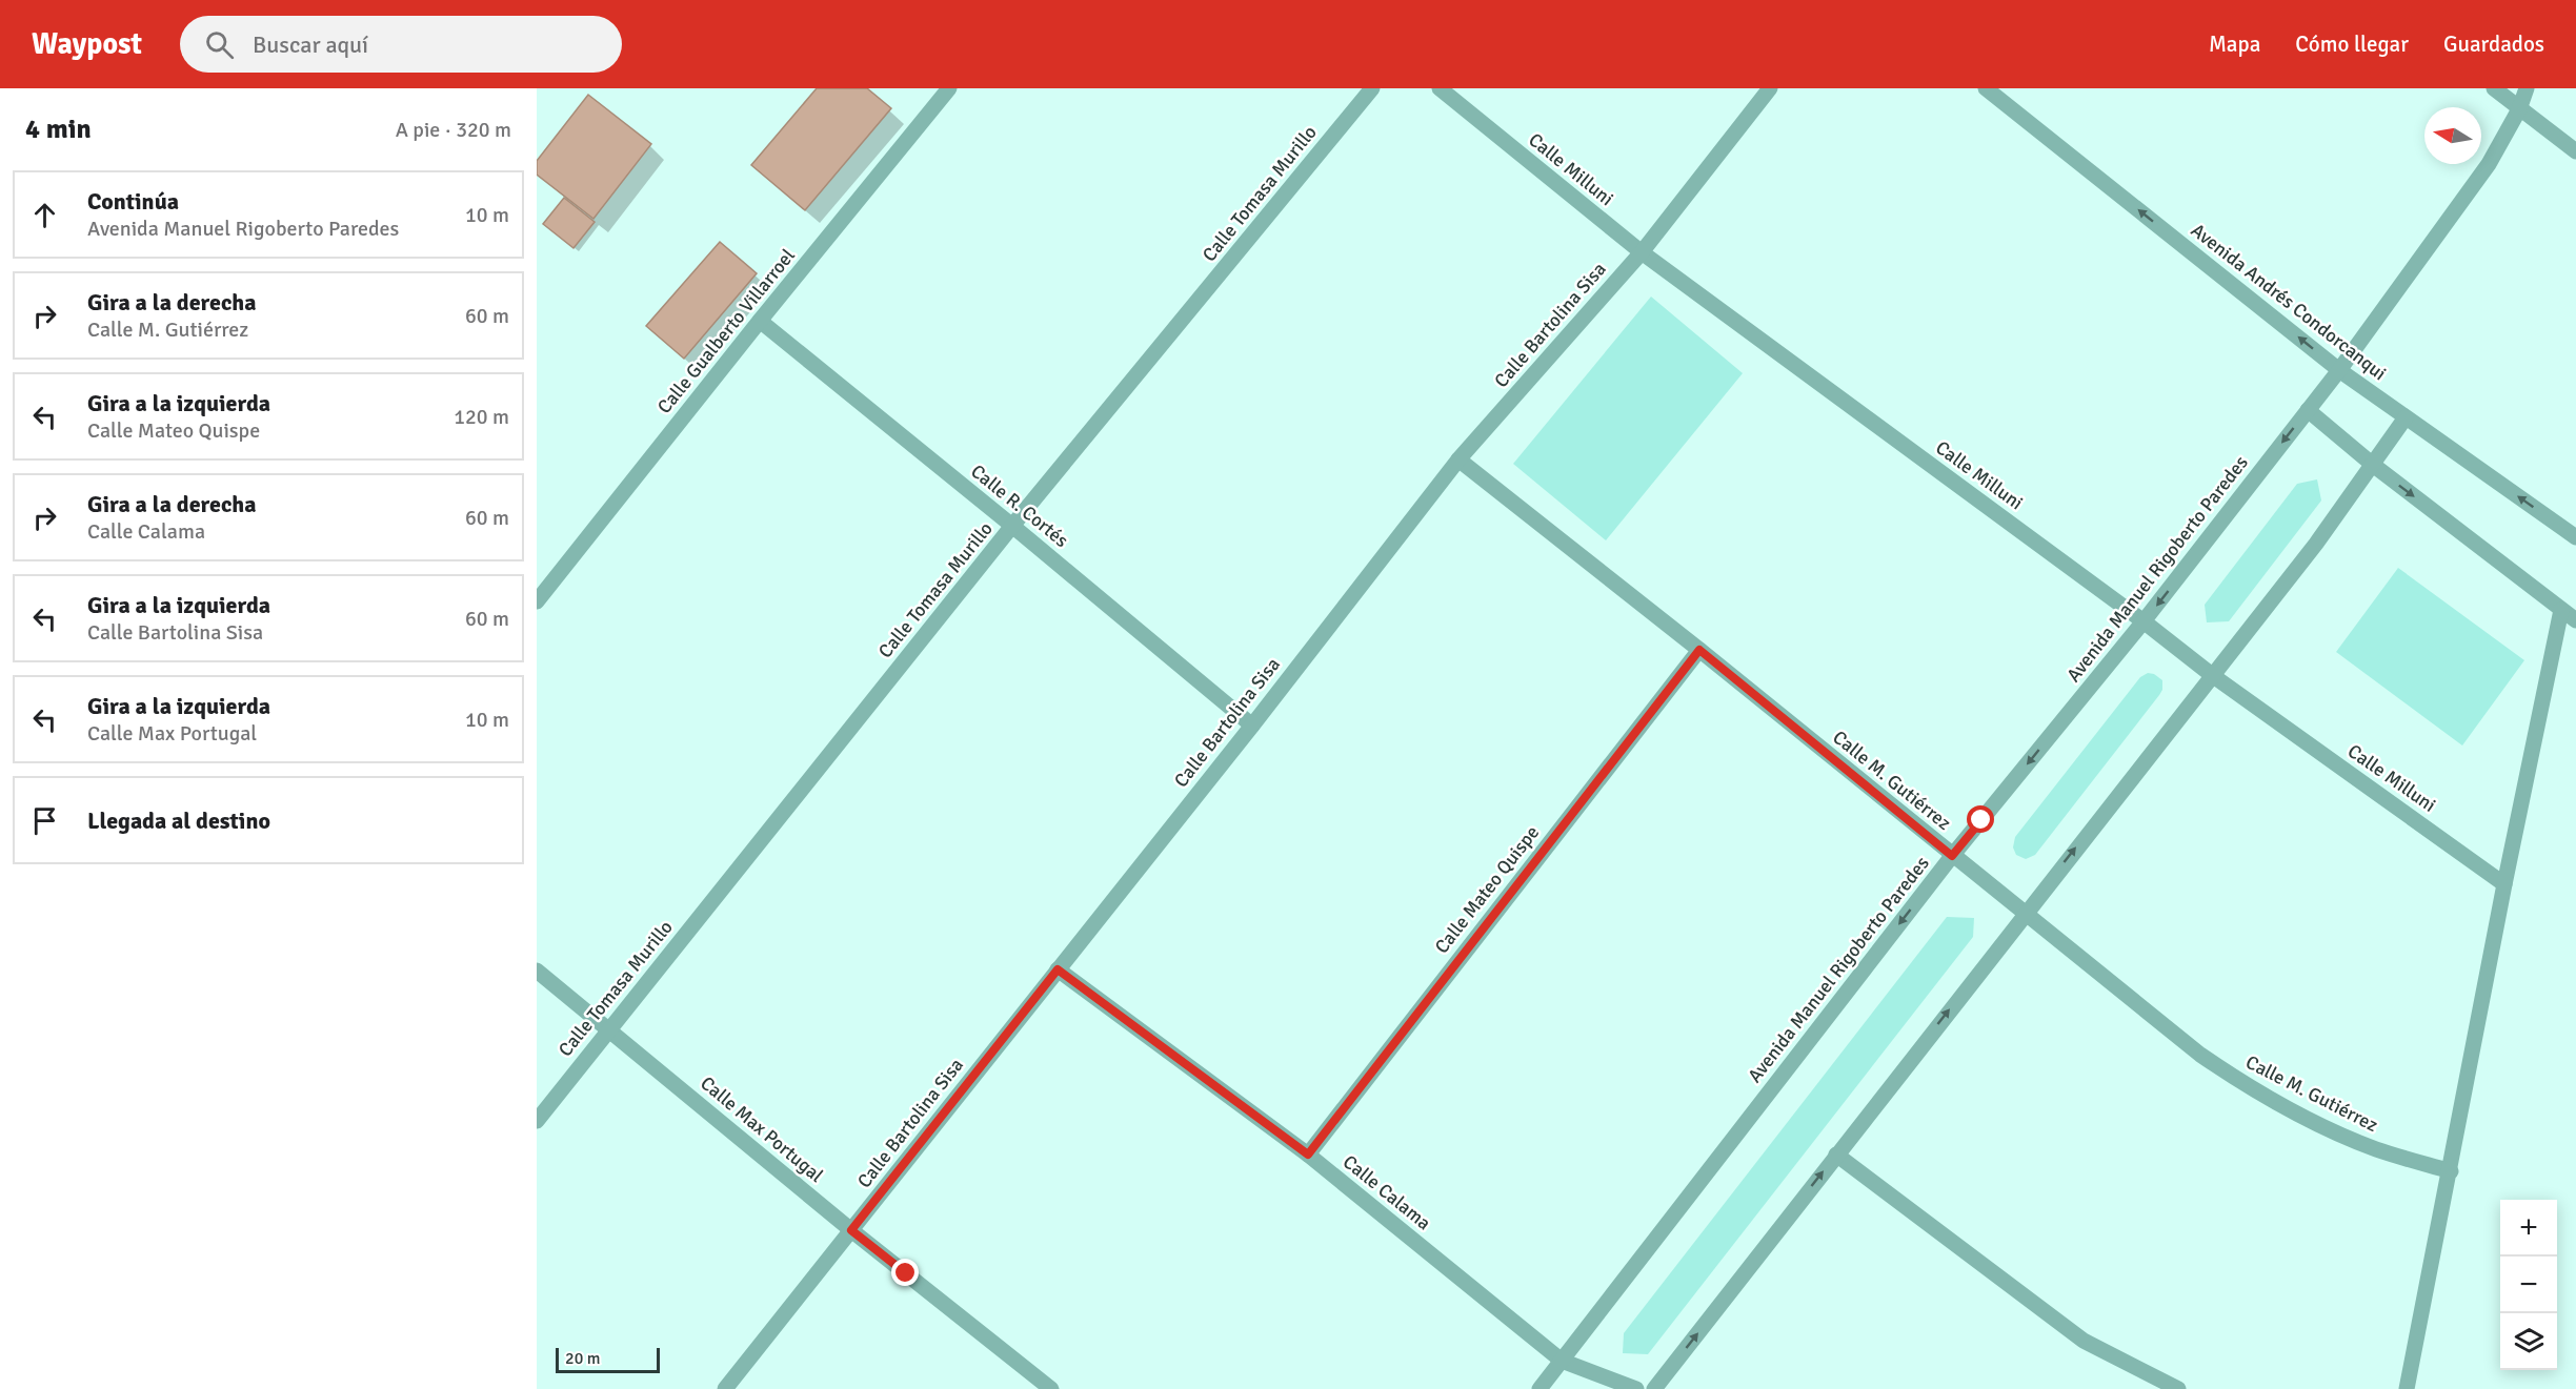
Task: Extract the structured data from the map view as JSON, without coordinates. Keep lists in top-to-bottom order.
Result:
{
  "streets": {
    "street": [
      "Calle Milluni",
      "Calle Tomasa Murillo",
      "Avenida Andrés Condorcanqui",
      "Calle Bartolina Sisa",
      "Calle Gualberto Villarroel",
      "Calle R. Cortés",
      "Avenida Manuel Rigoberto Paredes",
      "Calle M. Gutiérrez",
      "Calle Mateo Quispe",
      "Calle Max Portugal",
      "Calle Calama"
    ]
  },
  "crossings": [
    ["Calle Milluni", "Calle Bartolina Sisa"],
    ["Calle Milluni", "Avenida Manuel Rigoberto Paredes"],
    ["Calle Tomasa Murillo", "Calle R. Cortés"],
    ["Calle Tomasa Murillo", "Calle Max Portugal"],
    ["Avenida Andrés Condorcanqui", "Avenida Manuel Rigoberto Paredes"],
    ["Calle Bartolina Sisa", "Calle R. Cortés"],
    ["Calle Bartolina Sisa", "Calle M. Gutiérrez"],
    ["Calle Bartolina Sisa", "Calle Max Portugal"],
    ["Calle Bartolina Sisa", "Calle Calama"],
    ["Calle Gualberto Villarroel", "Calle R. Cortés"],
    ["Avenida Manuel Rigoberto Paredes", "Calle M. Gutiérrez"],
    ["Avenida Manuel Rigoberto Paredes", "Calle Calama"],
    ["Calle M. Gutiérrez", "Calle Mateo Quispe"],
    ["Calle Mateo Quispe", "Calle Calama"]
  ],
  "scale_bar": "20 m",
  "north": "left",
  "page": {
    "header": "Waypost",
    "search": "Buscar aquí",
    "nav": ["Mapa", "Cómo llegar", "Guardados"],
    "heading": ["4 min", "A pie · 320 m"],
    "list": [
      ["Continúa", "Avenida Manuel Rigoberto Paredes", "10 m"],
      ["Gira a la derecha", "Calle M. Gutiérrez", "60 m"],
      ["Gira a la izquierda", "Calle Mateo Quispe", "120 m"],
      ["Gira a la derecha", "Calle Calama", "60 m"],
      ["Gira a la izquierda", "Calle Bartolina Sisa", "60 m"],
      ["Gira a la izquierda", "Calle Max Portugal", "10 m"],
      "Llegada al destino"
    ],
    "map_buttons": ["+", "−"],
    "scale": "20 m"
  }
}
